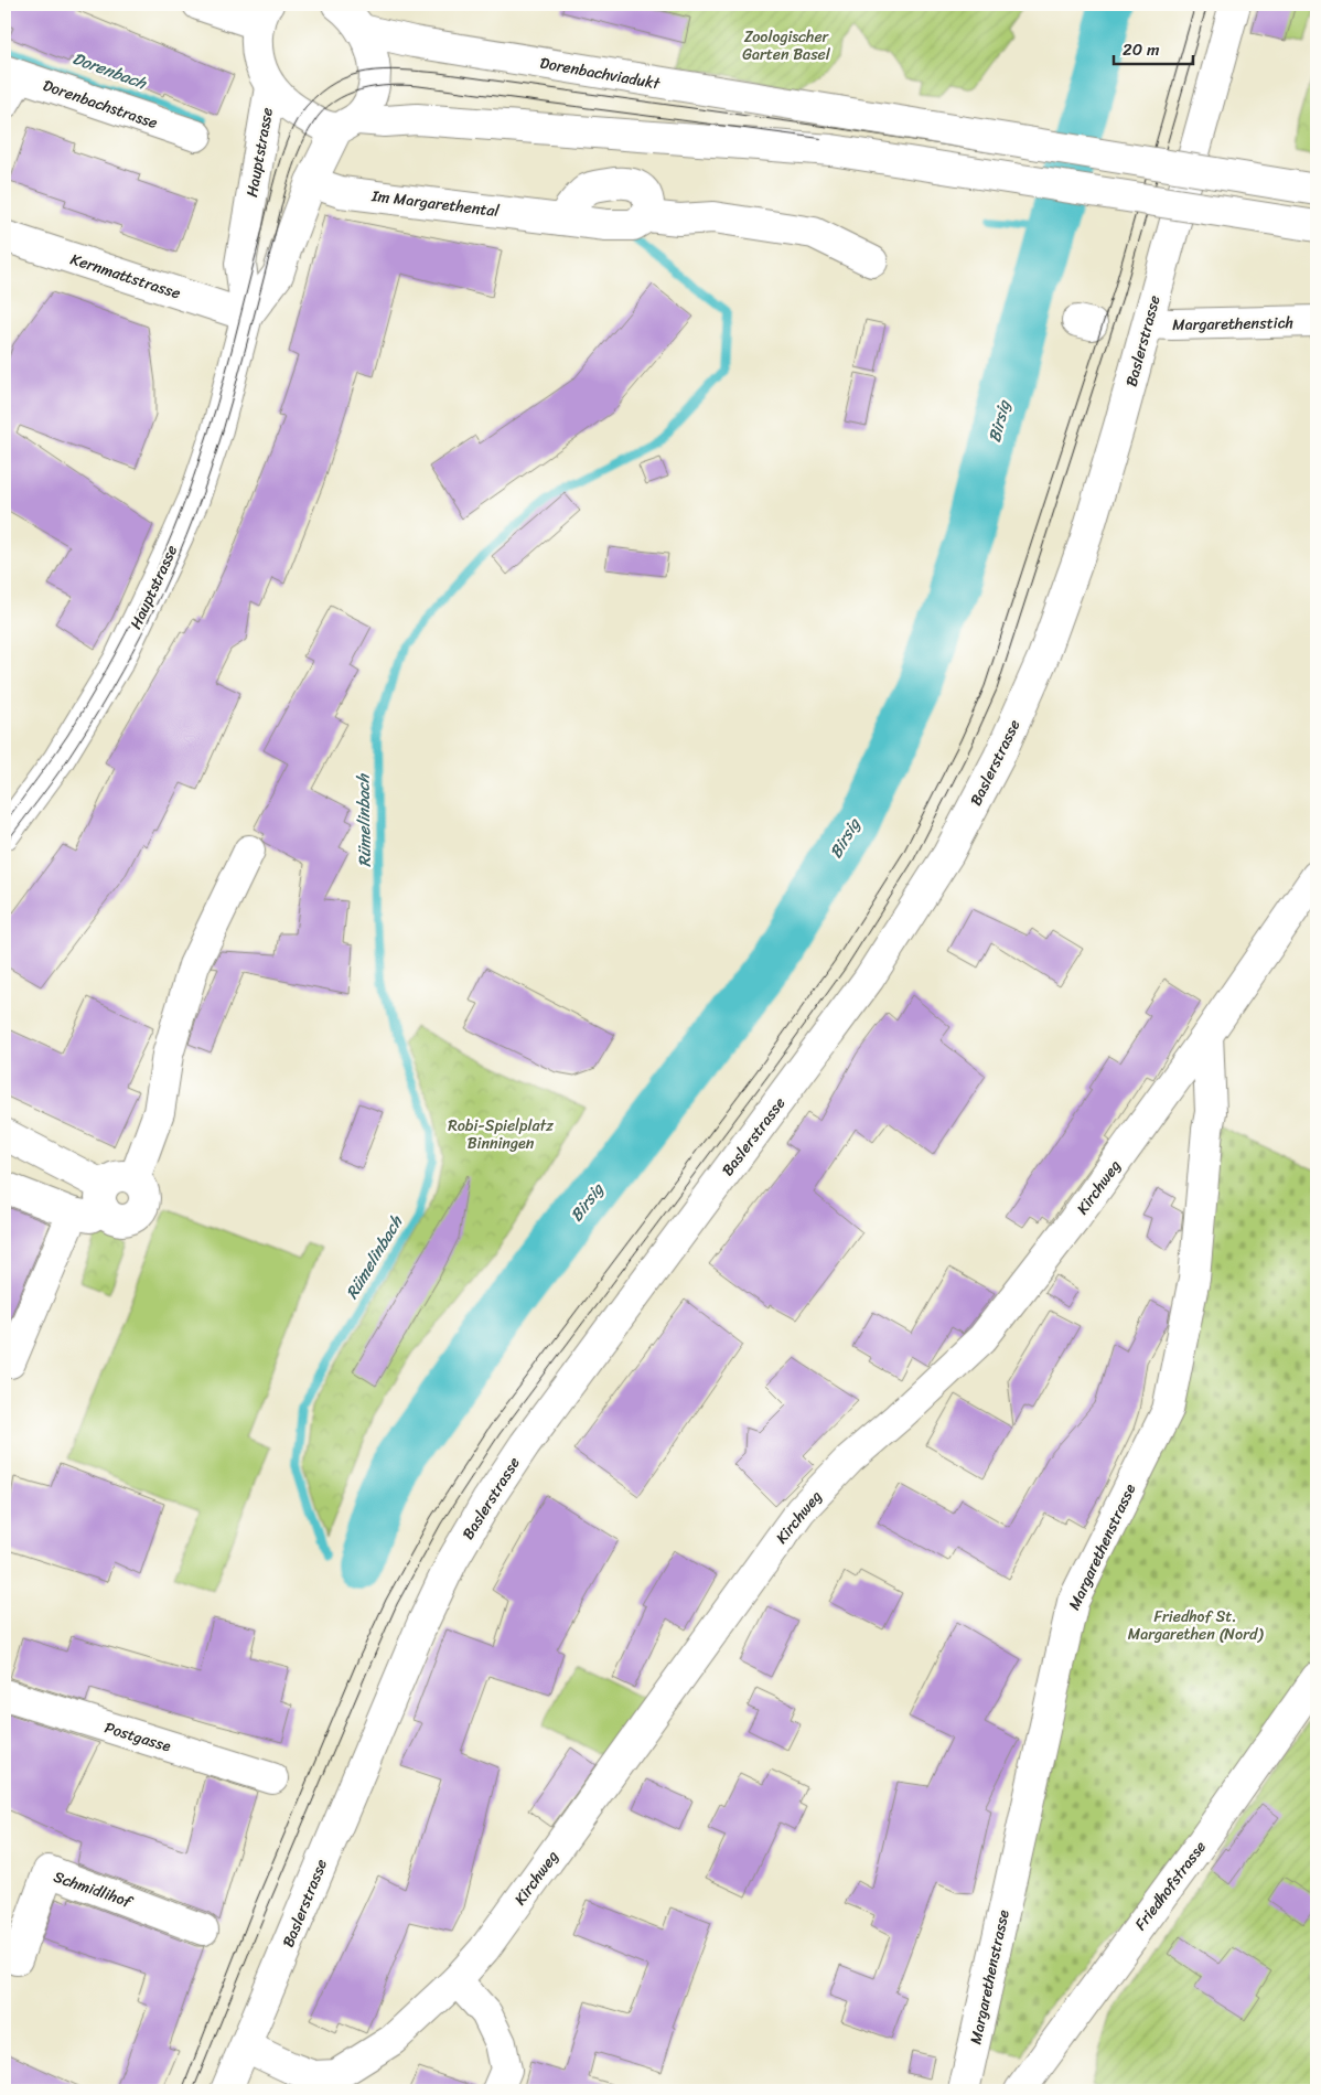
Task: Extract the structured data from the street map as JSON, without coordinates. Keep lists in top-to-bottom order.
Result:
{
  "streets": {
    "street": [
      "Dorenbachviadukt",
      "Dorenbachstrasse",
      "Hauptstrasse",
      "Im Margarethental",
      "Kernmattstrasse",
      "Margarethenstich",
      "Baslerstrasse",
      "Kirchweg",
      "Margarethenstrasse",
      "Postgasse",
      "Friedhofstrasse",
      "Schmidlihof"
    ]
  },
  "crossings": [
    ["Dorenbachviadukt", "Hauptstrasse"],
    ["Hauptstrasse", "Im Margarethental"],
    ["Hauptstrasse", "Kernmattstrasse"],
    ["Margarethenstich", "Baslerstrasse"],
    ["Baslerstrasse", "Kirchweg"],
    ["Kirchweg", "Margarethenstrasse"]
  ],
  "water": ["Dorenbach", "Birsig", "Rümelinbach"],
  "parks": ["Zoologischer Garten Basel", "Robi-Spielplatz Binningen", "Friedhof St. Margarethen (Nord)"],
  "scale_bar": "20 m"
}
